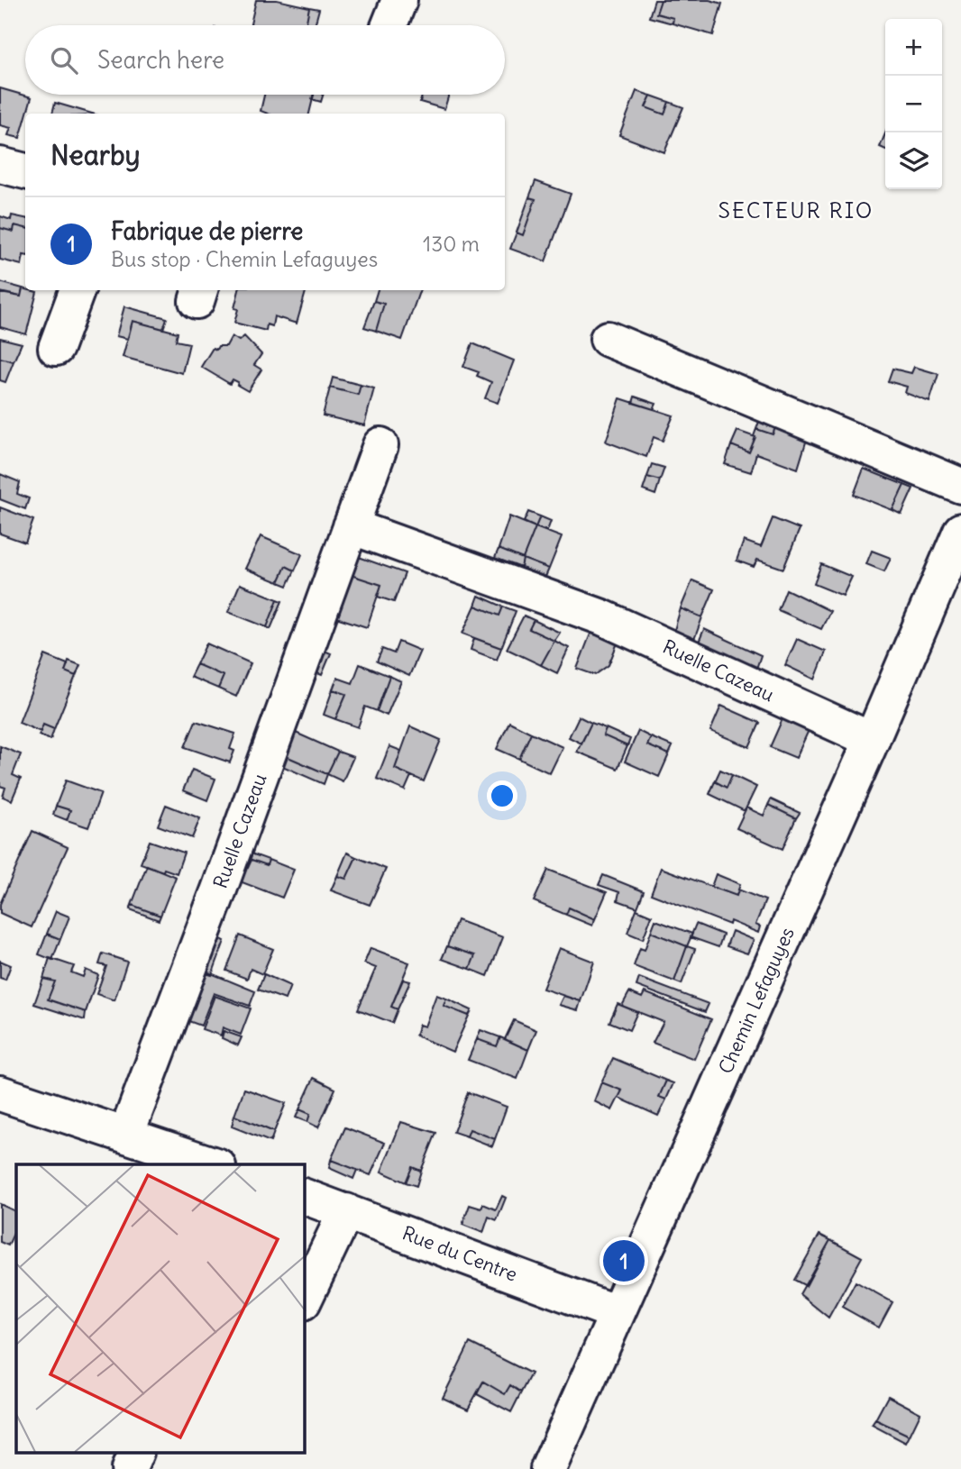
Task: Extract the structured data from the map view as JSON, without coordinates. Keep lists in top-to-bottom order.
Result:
{
  "streets": {
    "street": ["Ruelle Cazeau", "Chemin Lefaguyes", "Rue du Centre"]
  },
  "crossings": [
    ["Ruelle Cazeau", "Chemin Lefaguyes"],
    ["Chemin Lefaguyes", "Rue du Centre"]
  ],
  "districts": ["SECTEUR RIO"],
  "page": {
    "map_buttons": ["+", "−"],
    "search": "Search here",
    "heading": "Nearby",
    "list": [
      {
        "mark": "1",
        "name": "Fabrique de pierre",
        "note": "Bus stop · Chemin Lefaguyes",
        "value": "130 m"
      }
    ],
    "pins": "1"
  }
}
